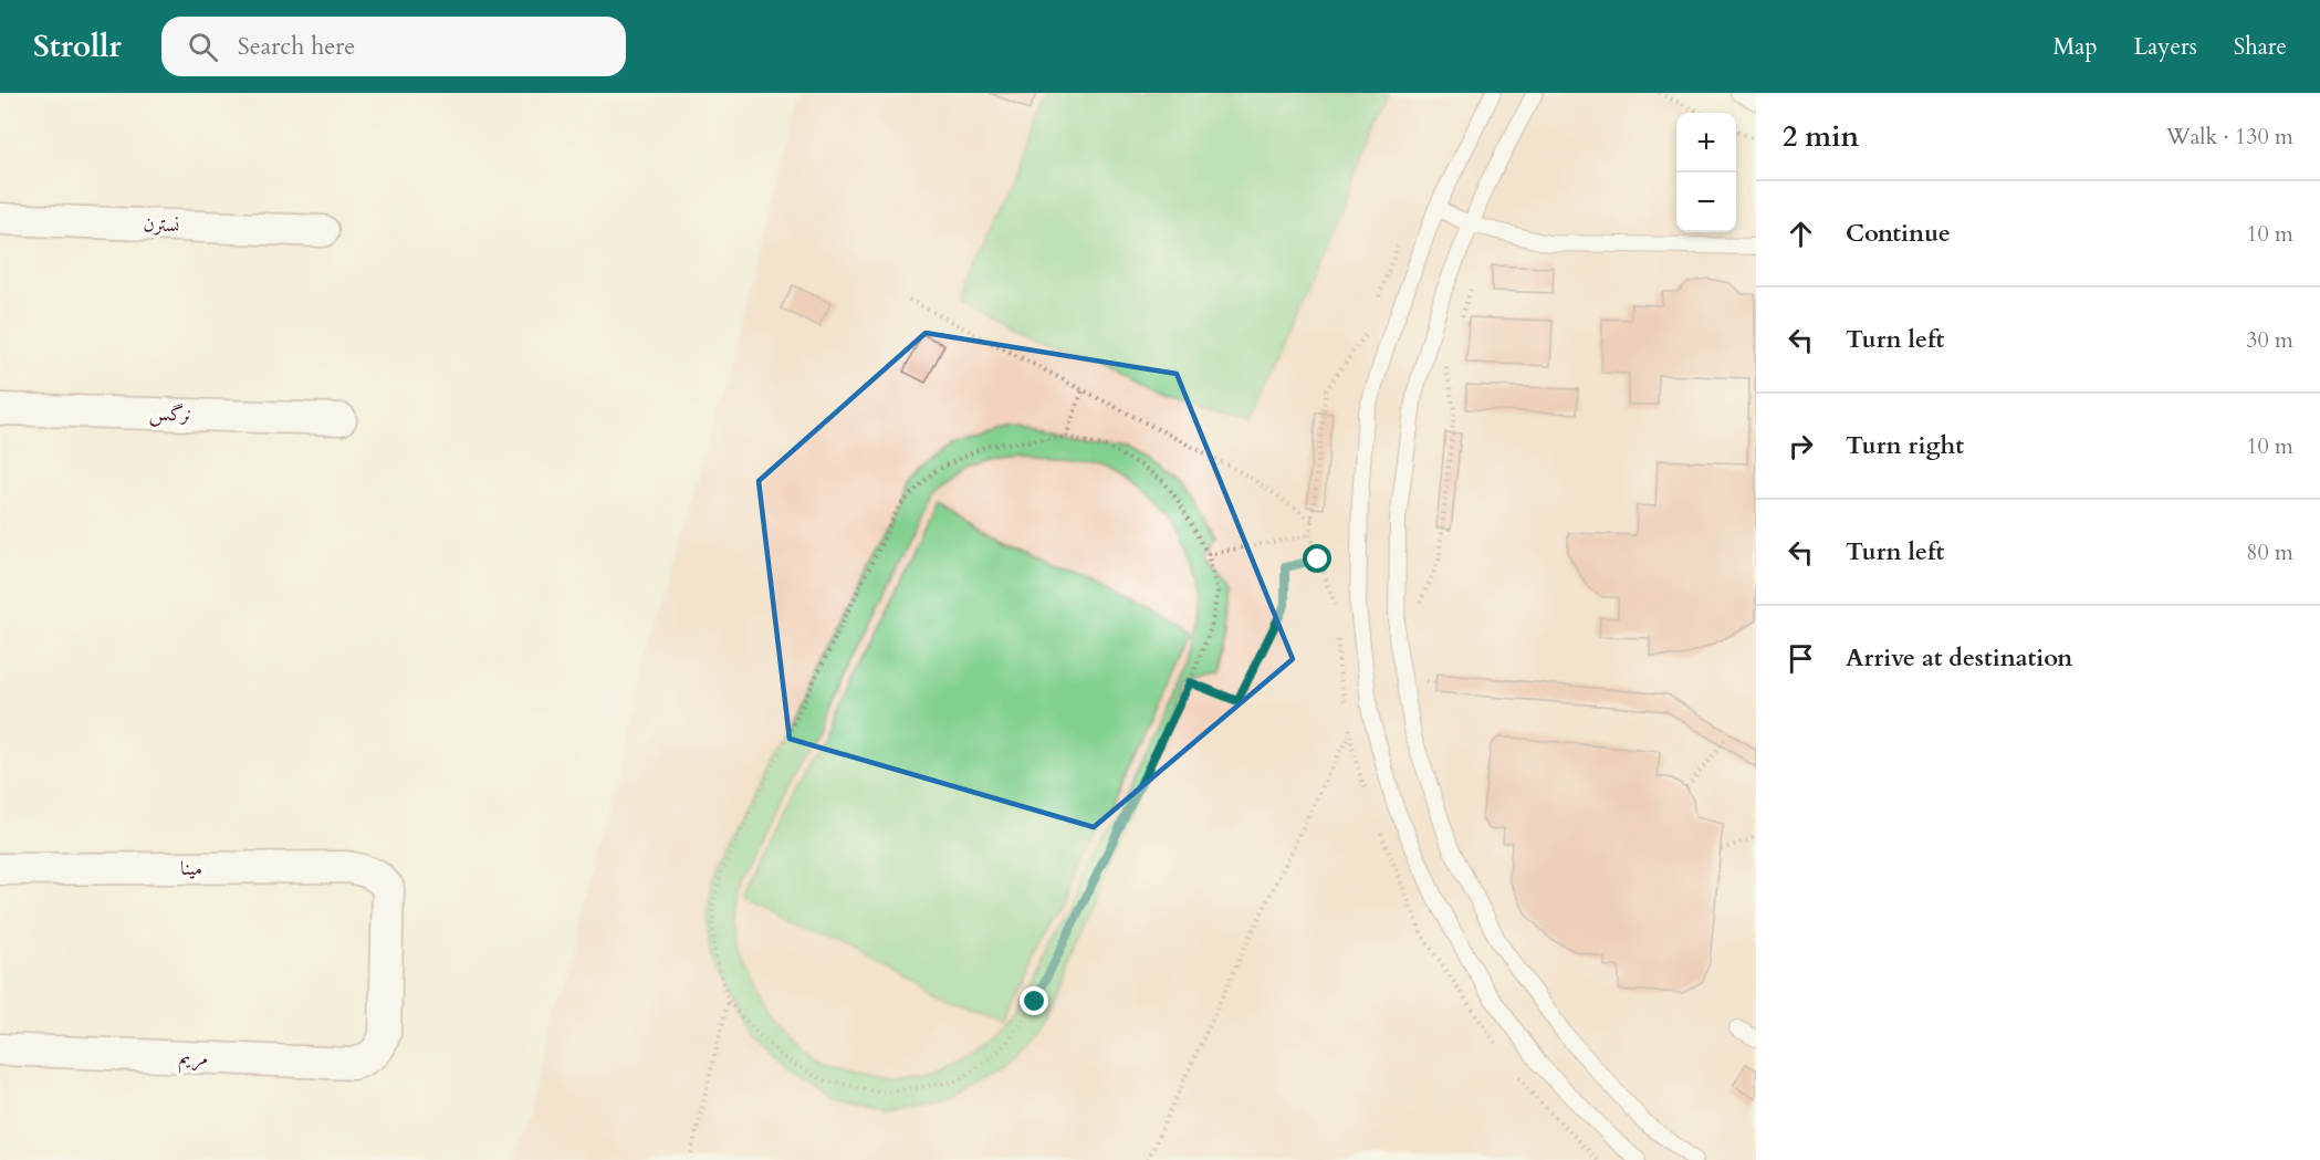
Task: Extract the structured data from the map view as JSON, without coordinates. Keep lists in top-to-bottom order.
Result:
{
  "streets": {
    "street": [
      "نسترن",
      "نرگس",
      "مینا",
      "مریم"
    ]
  },
  "crossings": [
    ["مینا", "مریم"]
  ],
  "page": {
    "header": "Strollr",
    "search": "Search here",
    "nav": ["Map", "Layers", "Share"],
    "heading": ["2 min", "Walk · 130 m"],
    "map_buttons": ["+", "−"],
    "list": [
      ["Continue", "10 m"],
      ["Turn left", "30 m"],
      ["Turn right", "10 m"],
      ["Turn left", "80 m"],
      "Arrive at destination"
    ]
  }
}
